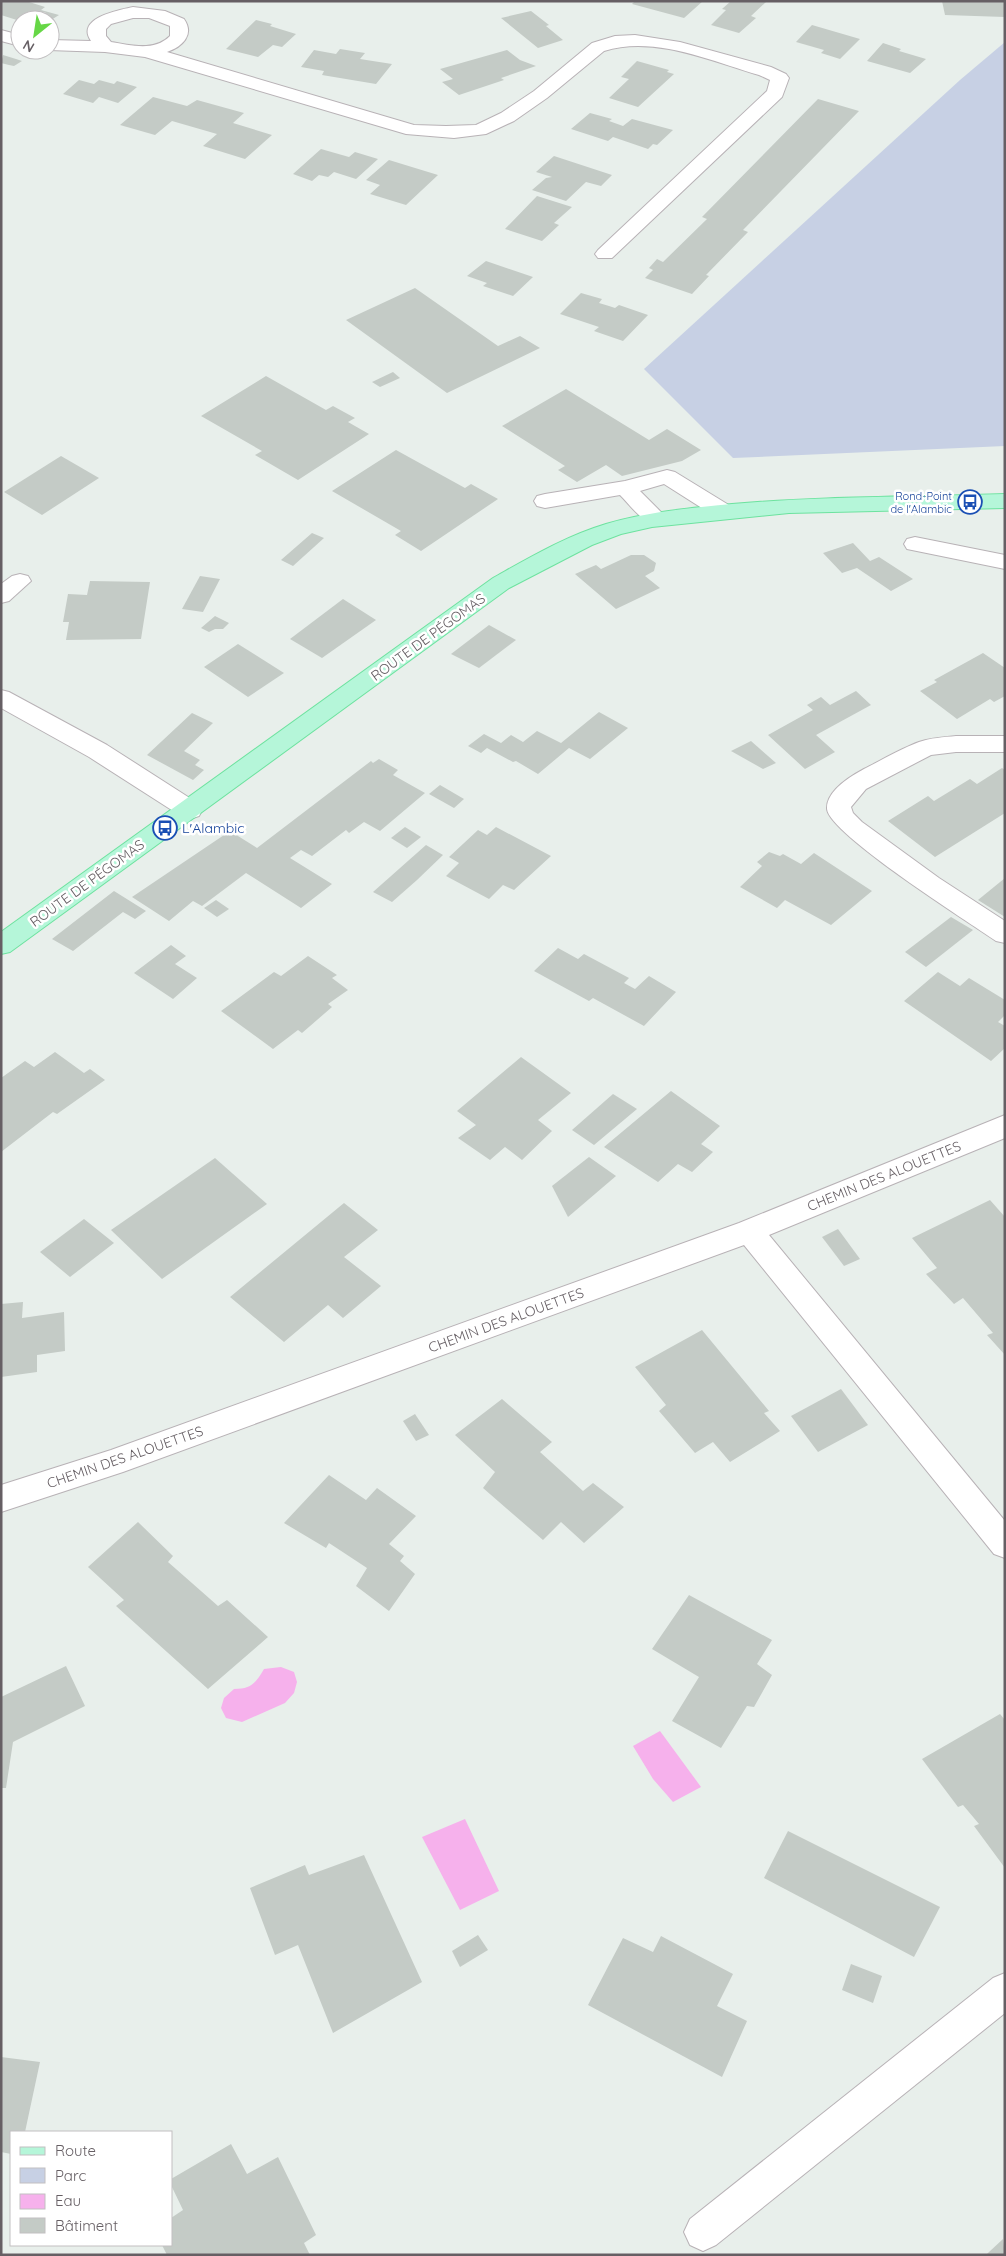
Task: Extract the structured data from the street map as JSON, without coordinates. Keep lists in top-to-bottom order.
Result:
{
  "streets": {
    "main road": ["ROUTE DE PÉGOMAS"],
    "street": ["CHEMIN DES ALOUETTES"]
  },
  "places": {
    "bus stop": ["Rond-Point de l'Alambic", "L'Alambic"]
  },
  "legend": [
    "Route",
    "Parc",
    "Eau",
    "Bâtiment"
  ],
  "north": "bottom left"
}
